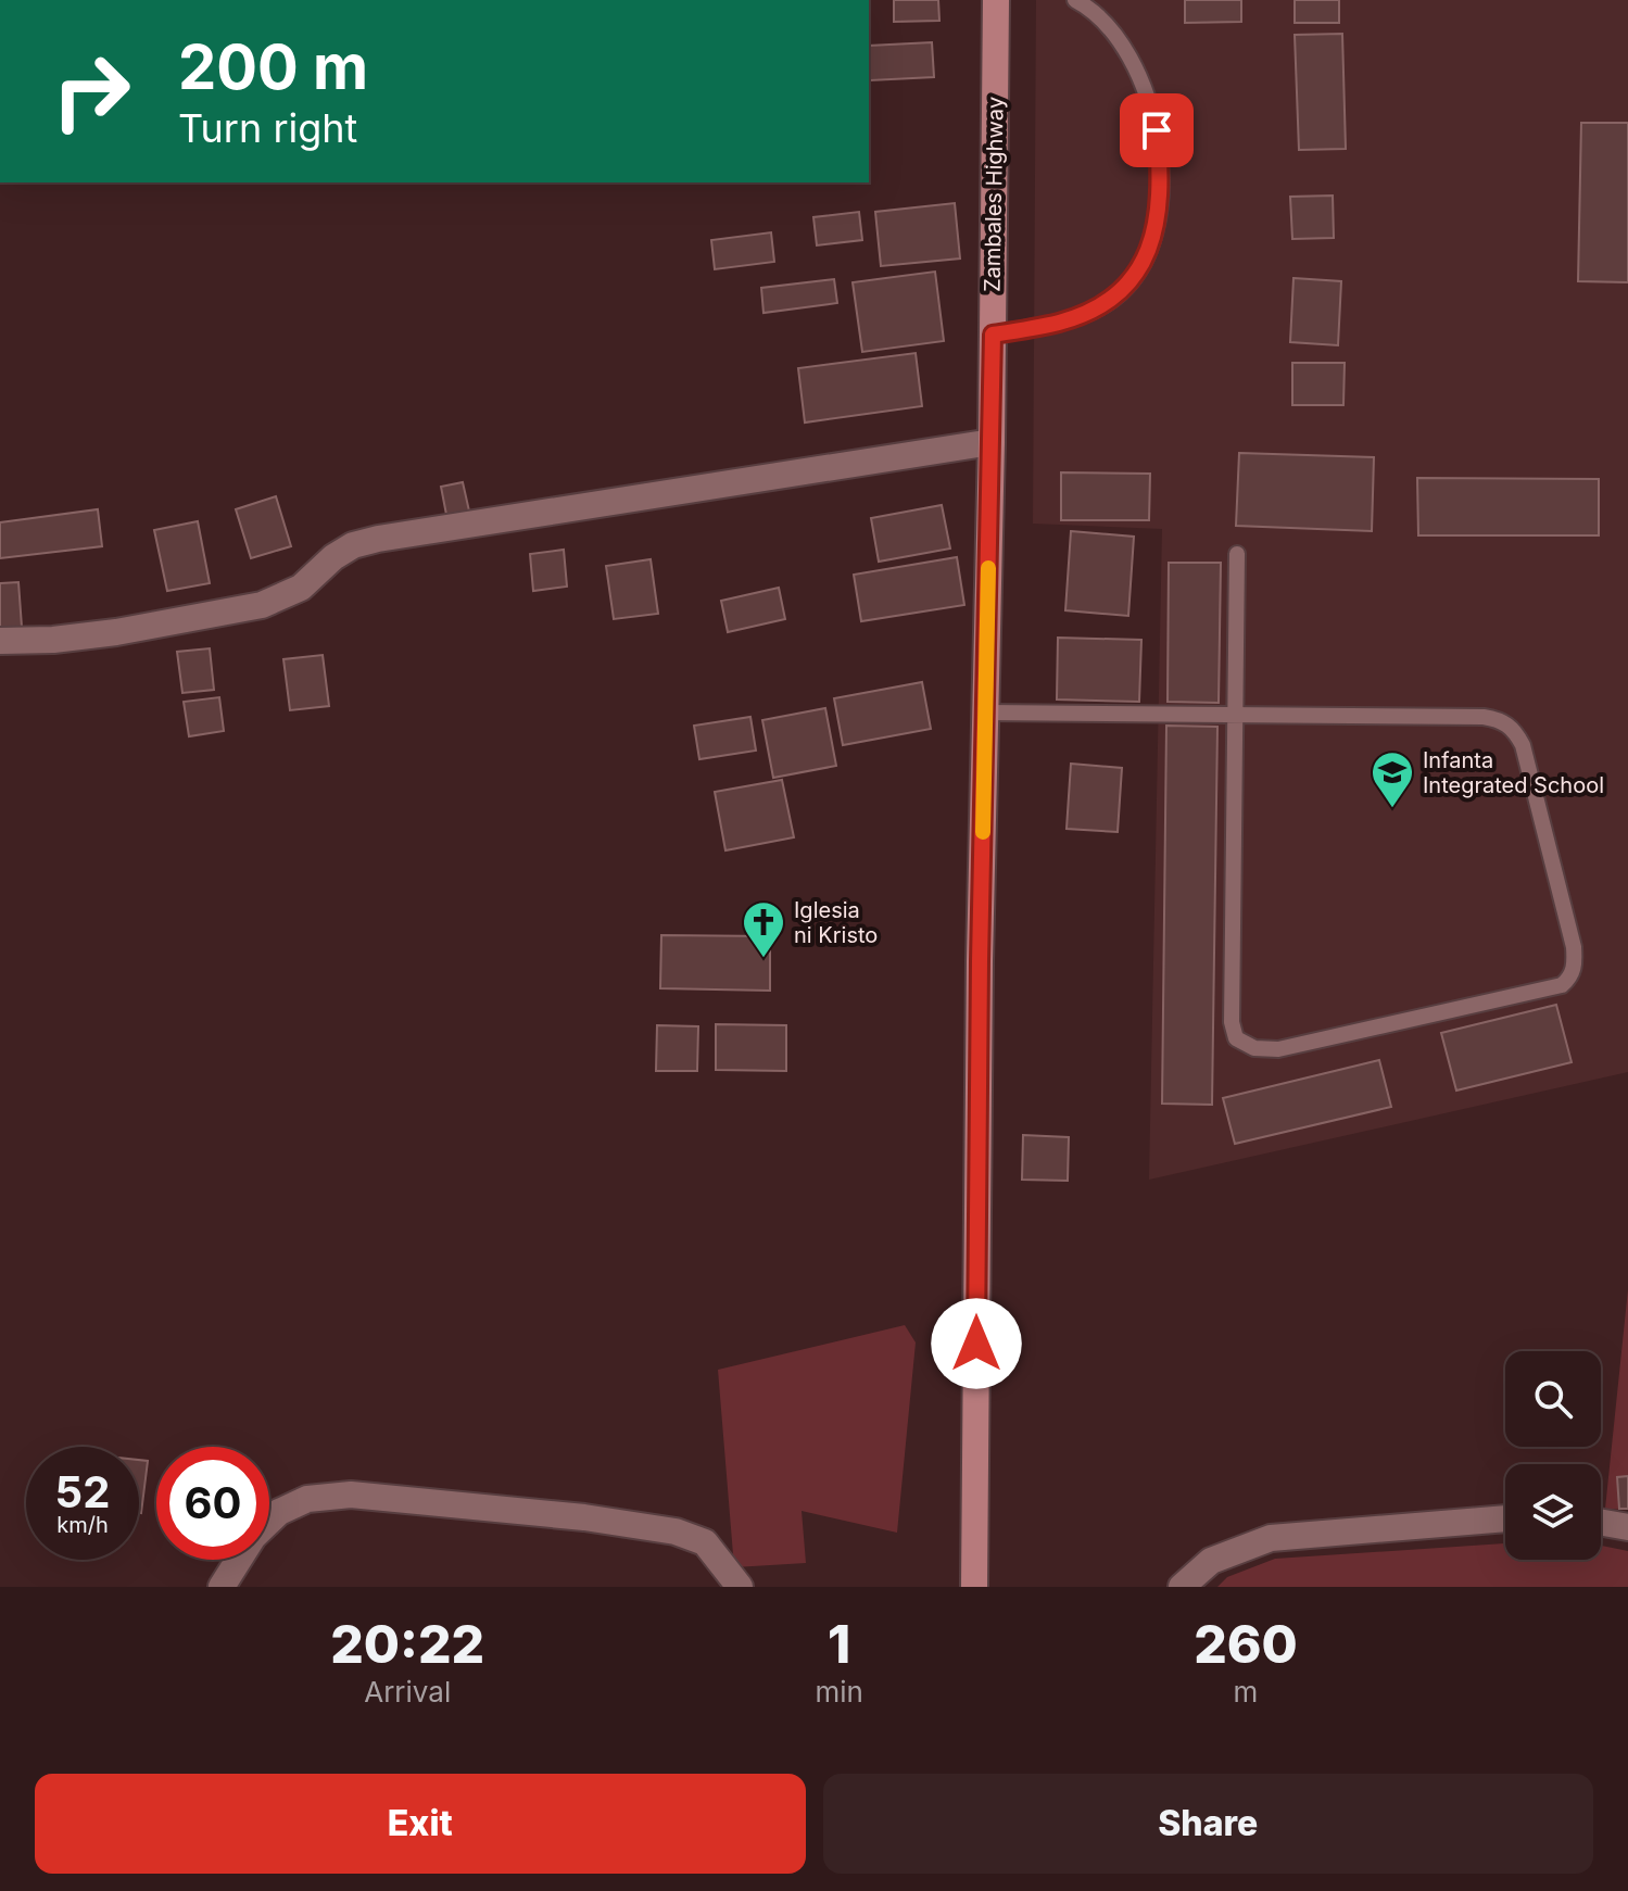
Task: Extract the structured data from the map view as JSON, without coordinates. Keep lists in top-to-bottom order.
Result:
{
  "streets": {
    "main road": ["Zambales Highway"]
  },
  "places": {
    "school or university": ["Infanta Integrated School"],
    "church": ["Iglesia ni Kristo"]
  },
  "page": {
    "turn": ["200 m", "Turn right"],
    "speed": "52 km/h",
    "limit": "60",
    "eta": [
      "20:22",
      "Arrival",
      "1",
      "min",
      "260",
      "m"
    ],
    "buttons": ["Exit", "Share"]
  }
}
